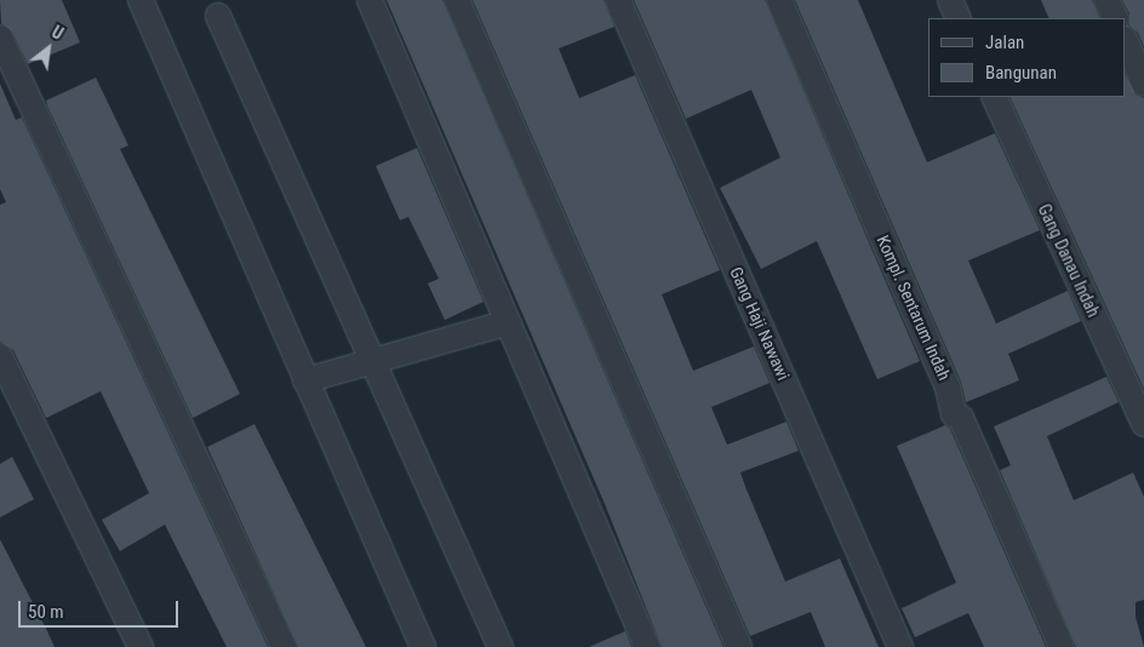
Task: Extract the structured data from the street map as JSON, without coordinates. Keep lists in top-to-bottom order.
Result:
{
  "streets": {
    "street": ["Gang Danau Indah", "Kompl. Sentarum Indah", "Gang Haji Nawawi"]
  },
  "legend": ["Jalan", "Bangunan"],
  "scale_bar": "50 m",
  "north": "top right"
}
